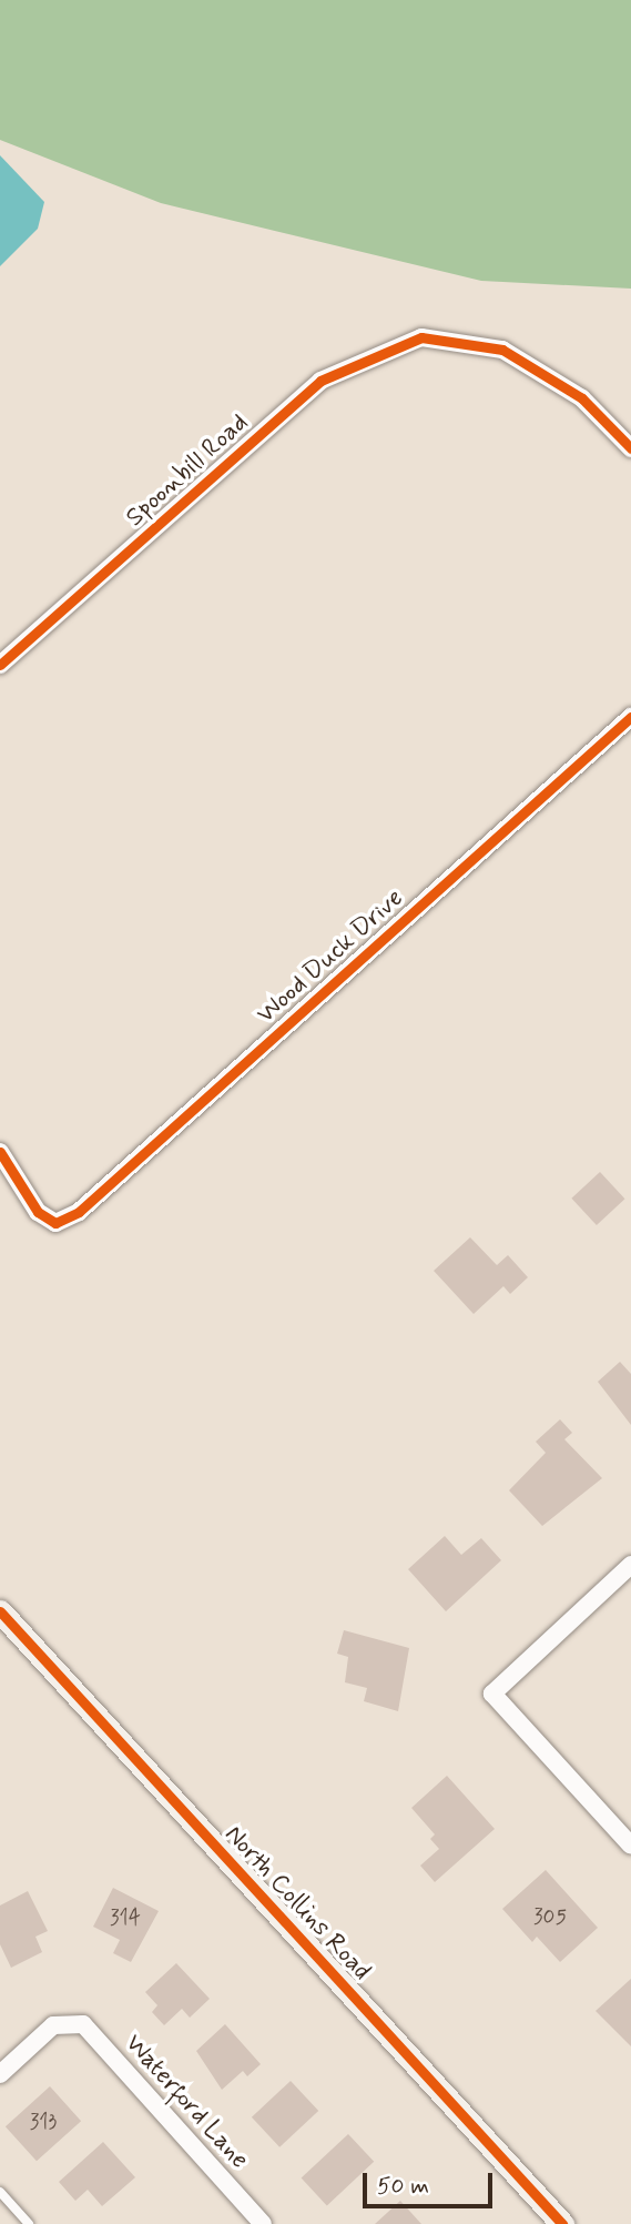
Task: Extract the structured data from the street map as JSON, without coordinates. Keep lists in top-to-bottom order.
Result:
{
  "streets": {
    "street": [
      "Spoonbill Road",
      "Wood Duck Drive",
      "North Collins Road",
      "Waterford Lane"
    ]
  },
  "house_numbers": ["305", "314", "313"],
  "scale_bar": "50 m"
}
